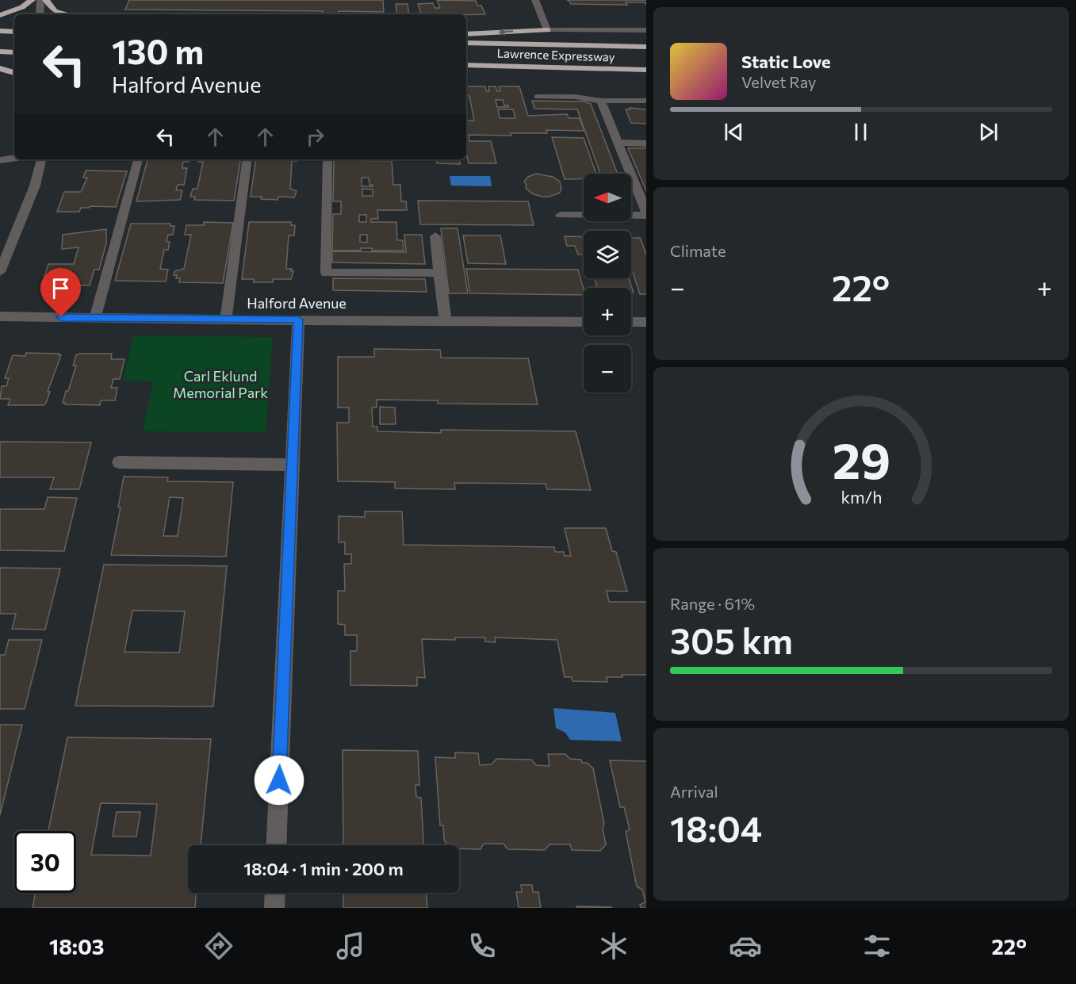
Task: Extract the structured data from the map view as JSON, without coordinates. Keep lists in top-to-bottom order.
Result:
{
  "streets": {
    "highway": ["Lawrence Expressway"],
    "street": ["Halford Avenue"]
  },
  "parks": ["Carl Eklund Memorial Park"],
  "north": "left",
  "page": {
    "turn": ["130 m", "Halford Avenue"],
    "song": ["Static Love", "Velvet Ray"],
    "map_buttons": ["+", "−"],
    "tile": [
      "Climate",
      ["Range · 61%", "305 km"],
      ["Arrival", "18:04"]
    ],
    "heat": ["−", "22°", "+"],
    "limit": "30",
    "trip": "18:04 · 1 min · 200 m",
    "tabs": ["18:03", "22°"],
    "gauge": ["29", "km/h"]
  }
}
